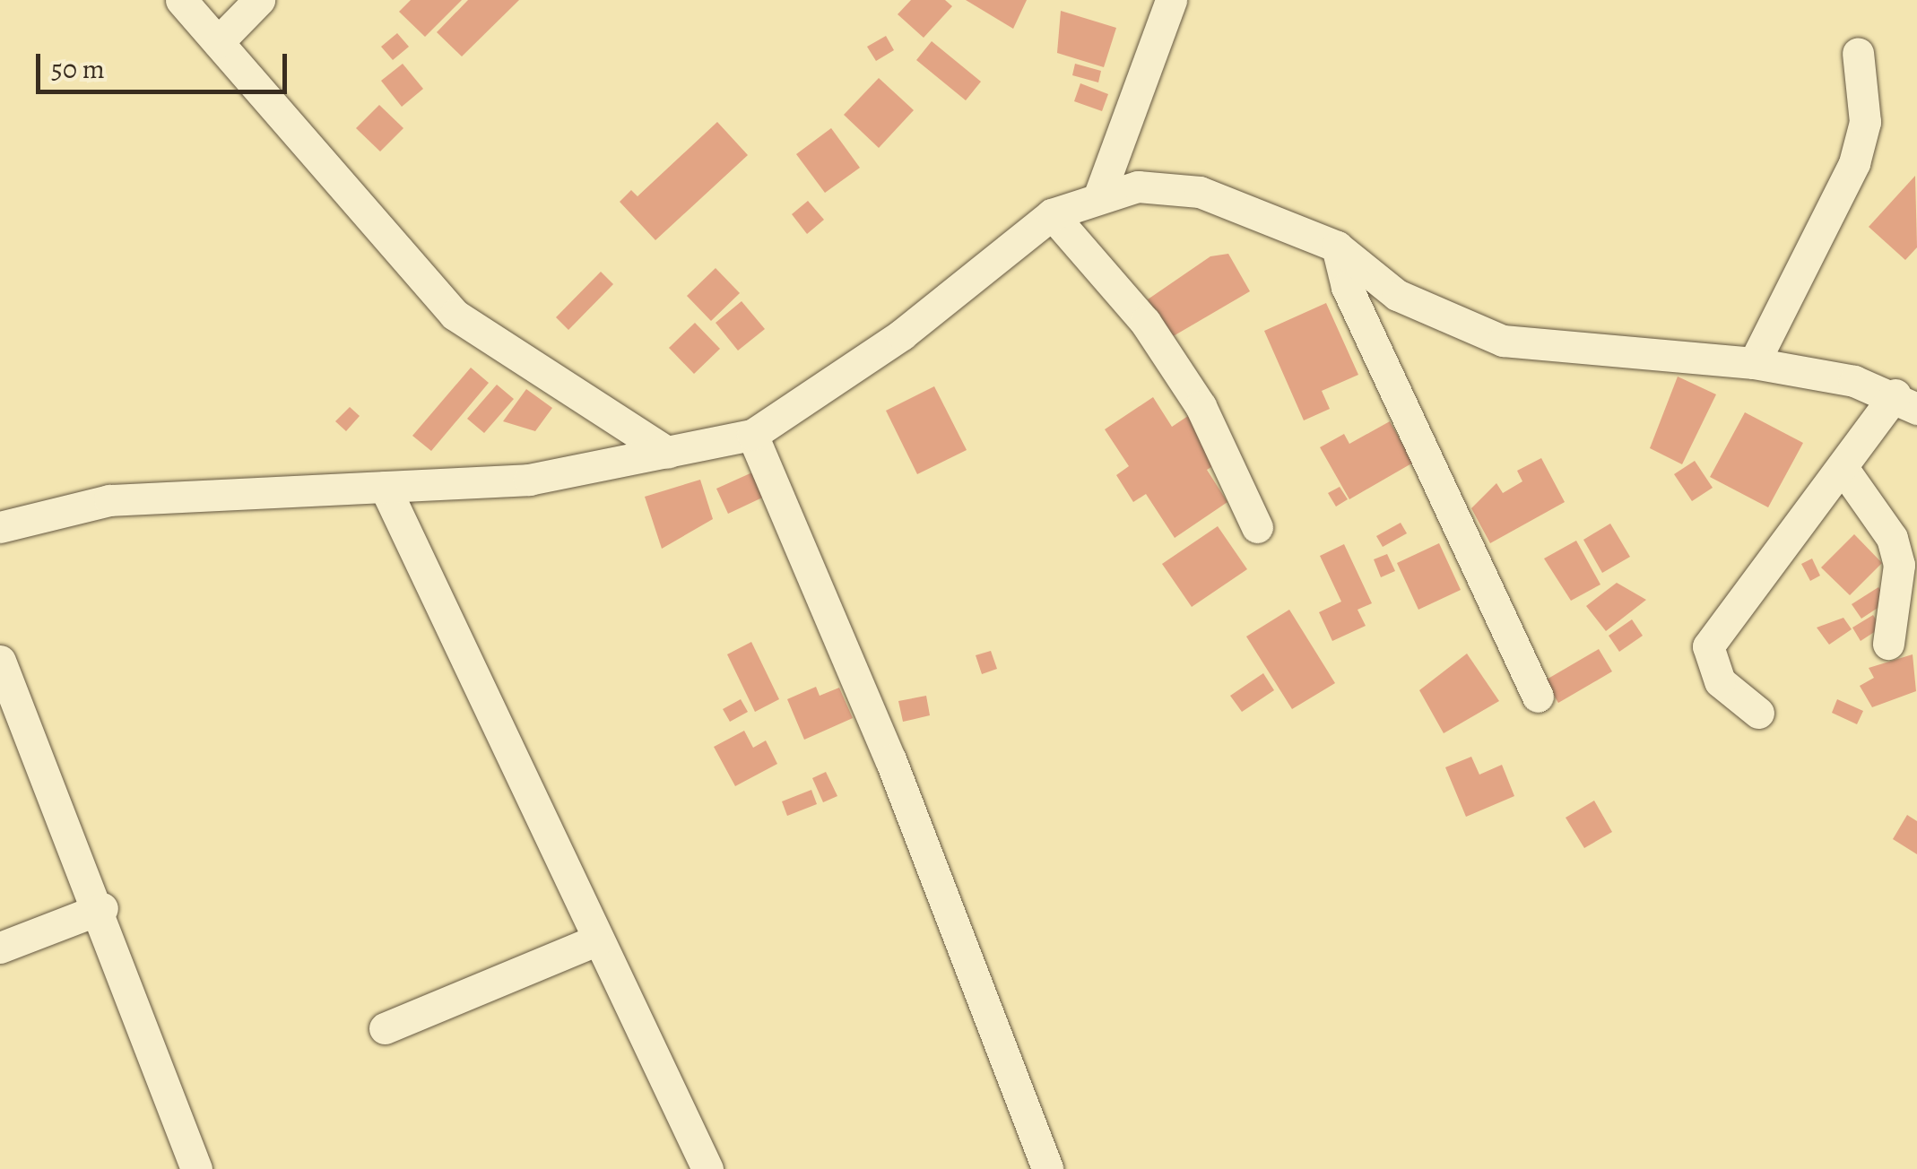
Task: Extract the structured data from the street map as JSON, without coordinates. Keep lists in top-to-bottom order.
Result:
{
  "scale_bar": "50 m"
}
